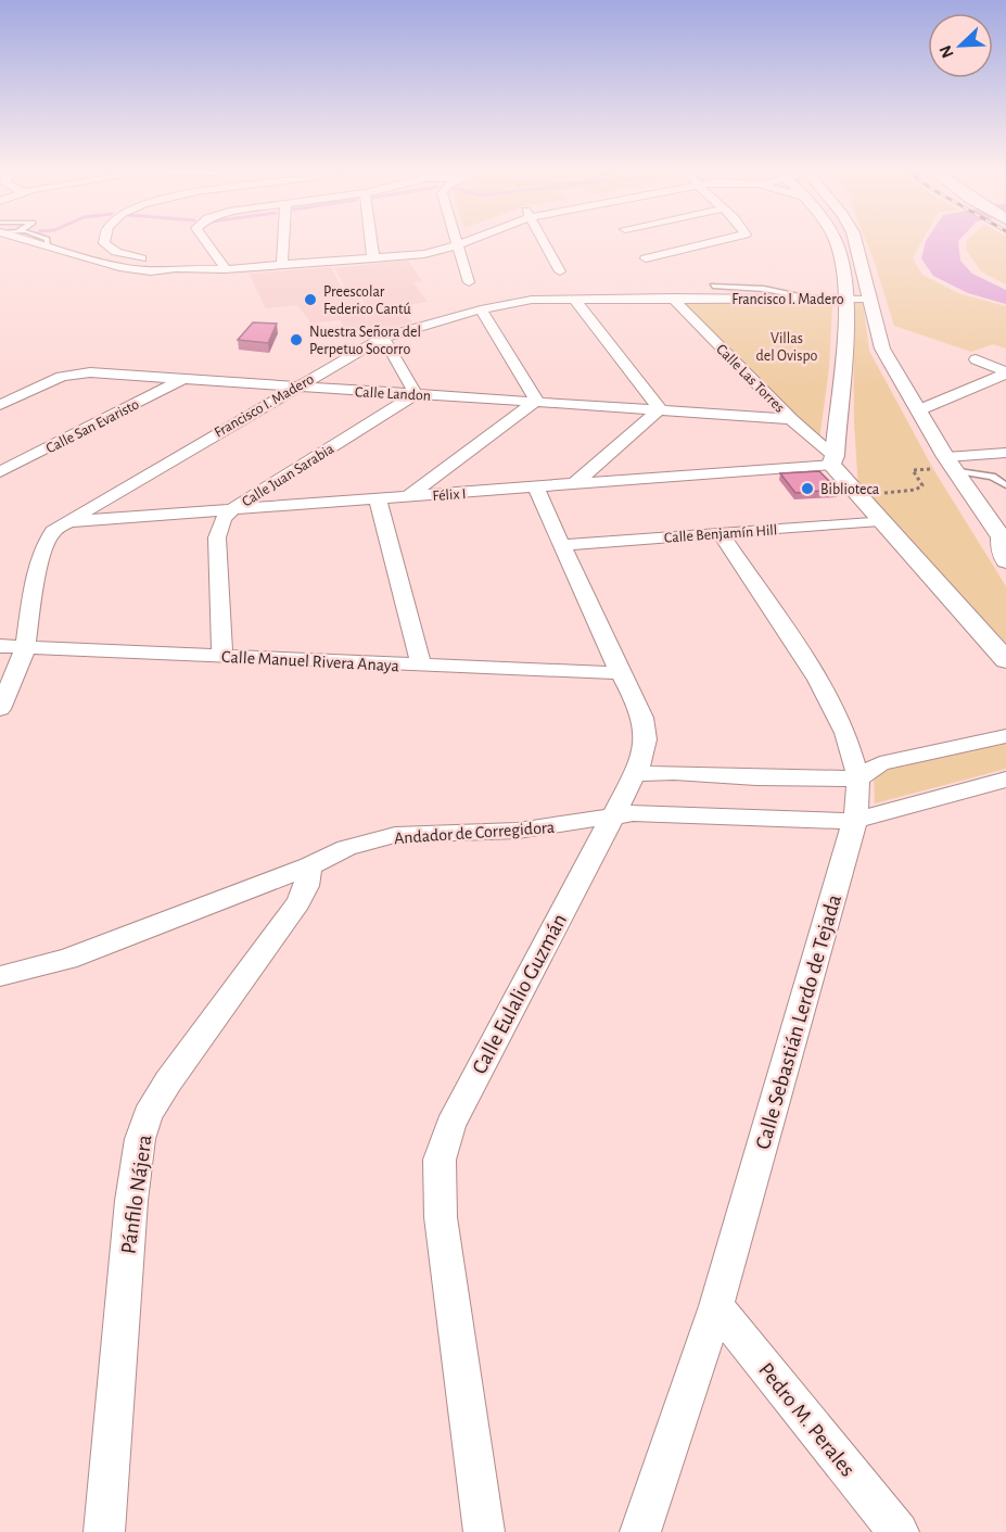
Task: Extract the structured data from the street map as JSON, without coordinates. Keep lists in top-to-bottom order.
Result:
{
  "streets": {
    "street": [
      "Francisco I. Madero",
      "Calle Las Torres",
      "Calle Landon",
      "Calle San Evaristo",
      "Calle Juan Sarabia",
      "Félix I",
      "Calle Benjamín Hill",
      "Calle Manuel Rivera Anaya",
      "Andador de Corregidora",
      "Calle Eulalio Guzmán",
      "Calle Sebastián Lerdo de Tejada",
      "Pánfilo Nájera",
      "Pedro M. Perales"
    ]
  },
  "crossings": [
    ["Francisco I. Madero", "Calle Las Torres"],
    ["Francisco I. Madero", "Calle Landon"],
    ["Francisco I. Madero", "Félix I"],
    ["Francisco I. Madero", "Calle Manuel Rivera Anaya"],
    ["Calle Las Torres", "Calle Landon"],
    ["Calle Las Torres", "Félix I"],
    ["Calle Landon", "Calle San Evaristo"],
    ["Calle Landon", "Calle Juan Sarabia"],
    ["Calle Juan Sarabia", "Félix I"],
    ["Calle Juan Sarabia", "Calle Manuel Rivera Anaya"],
    ["Félix I", "Calle Eulalio Guzmán"],
    ["Calle Benjamín Hill", "Calle Eulalio Guzmán"],
    ["Calle Benjamín Hill", "Calle Sebastián Lerdo de Tejada"],
    ["Calle Manuel Rivera Anaya", "Calle Eulalio Guzmán"],
    ["Andador de Corregidora", "Calle Eulalio Guzmán"],
    ["Andador de Corregidora", "Calle Sebastián Lerdo de Tejada"],
    ["Andador de Corregidora", "Pánfilo Nájera"],
    ["Calle Sebastián Lerdo de Tejada", "Pedro M. Perales"]
  ],
  "parks": ["Villas del Ovispo"],
  "places": ["Preescolar Federico Cantú", "Nuestra Señora del Perpetuo Socorro", "Biblioteca"],
  "north": "bottom left"
}
